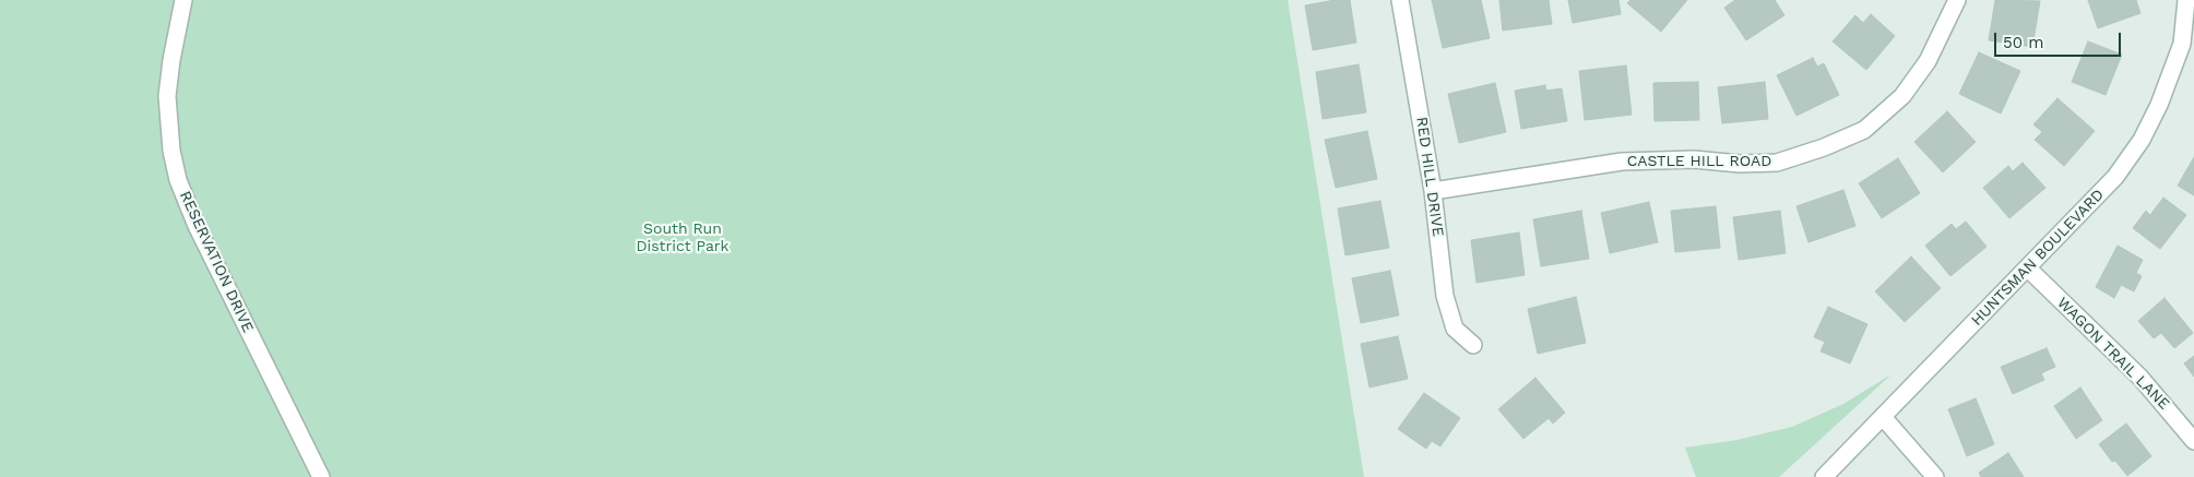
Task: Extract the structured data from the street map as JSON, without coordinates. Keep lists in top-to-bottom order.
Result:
{
  "streets": {
    "street": [
      "CASTLE HILL ROAD",
      "RED HILL DRIVE",
      "HUNTSMAN BOULEVARD",
      "RESERVATION DRIVE",
      "WAGON TRAIL LANE"
    ]
  },
  "crossings": [
    ["CASTLE HILL ROAD", "RED HILL DRIVE"],
    ["HUNTSMAN BOULEVARD", "WAGON TRAIL LANE"]
  ],
  "parks": ["South Run District Park"],
  "scale_bar": "50 m"
}
